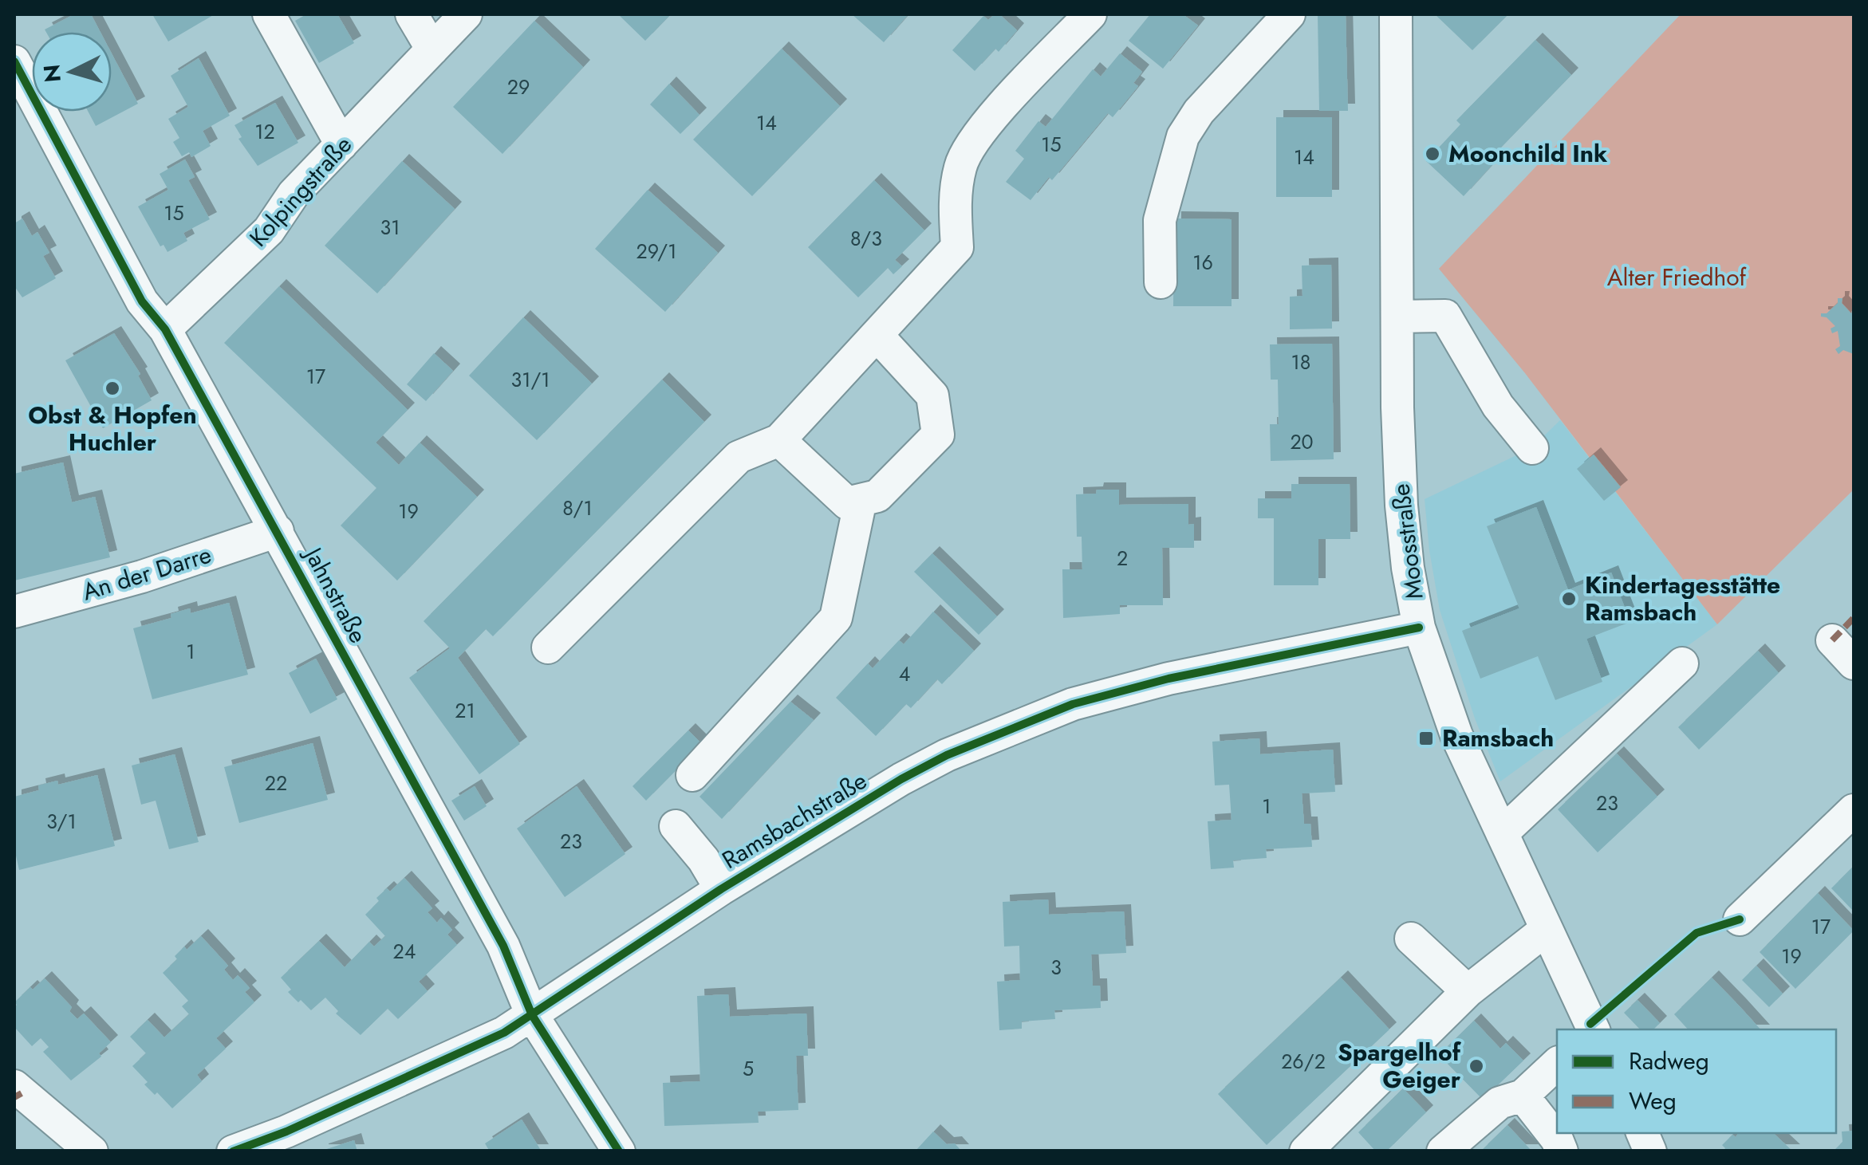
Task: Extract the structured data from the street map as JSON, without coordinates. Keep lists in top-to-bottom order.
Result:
{
  "streets": {
    "street": [
      "Kolpingstraße",
      "Moosstraße",
      "An der Darre",
      "Jahnstraße",
      "Ramsbachstraße"
    ]
  },
  "crossings": [
    ["Kolpingstraße", "Jahnstraße"],
    ["Moosstraße", "Ramsbachstraße"],
    ["An der Darre", "Jahnstraße"],
    ["Jahnstraße", "Ramsbachstraße"]
  ],
  "parks": ["Alter Friedhof"],
  "places": {
    "other": [
      "Moonchild Ink",
      "Obst & Hopfen Huchler",
      "Kindertagesstätte Ramsbach",
      "Spargelhof Geiger"
    ],
    "transit": ["Ramsbach"]
  },
  "house_numbers": [
    "29",
    "14",
    "12",
    "15",
    "14",
    "15",
    "31",
    "8/3",
    "29/1",
    "16",
    "18",
    "17",
    "31/1",
    "20",
    "8/1",
    "19",
    "2",
    "1",
    "4",
    "21",
    "22",
    "23",
    "1",
    "3/1",
    "23",
    "17",
    "24",
    "19",
    "3",
    "26/2",
    "5"
  ],
  "legend": ["Radweg", "Weg"],
  "north": "left"
}
